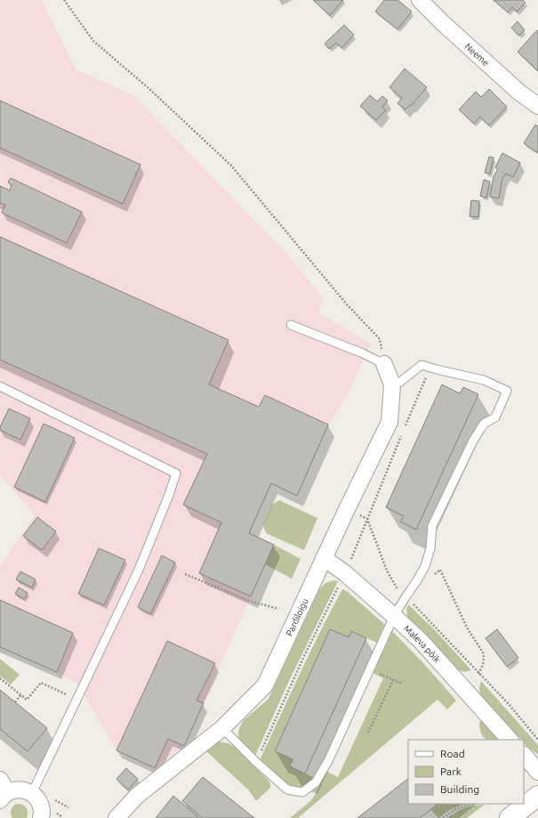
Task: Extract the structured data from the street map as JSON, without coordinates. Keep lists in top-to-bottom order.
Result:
{
  "streets": {
    "street": ["Neeme", "Pardiloigu", "Maleva põik"]
  },
  "crossings": [
    ["Pardiloigu", "Maleva põik"]
  ],
  "legend": ["Road", "Park", "Building"]
}
